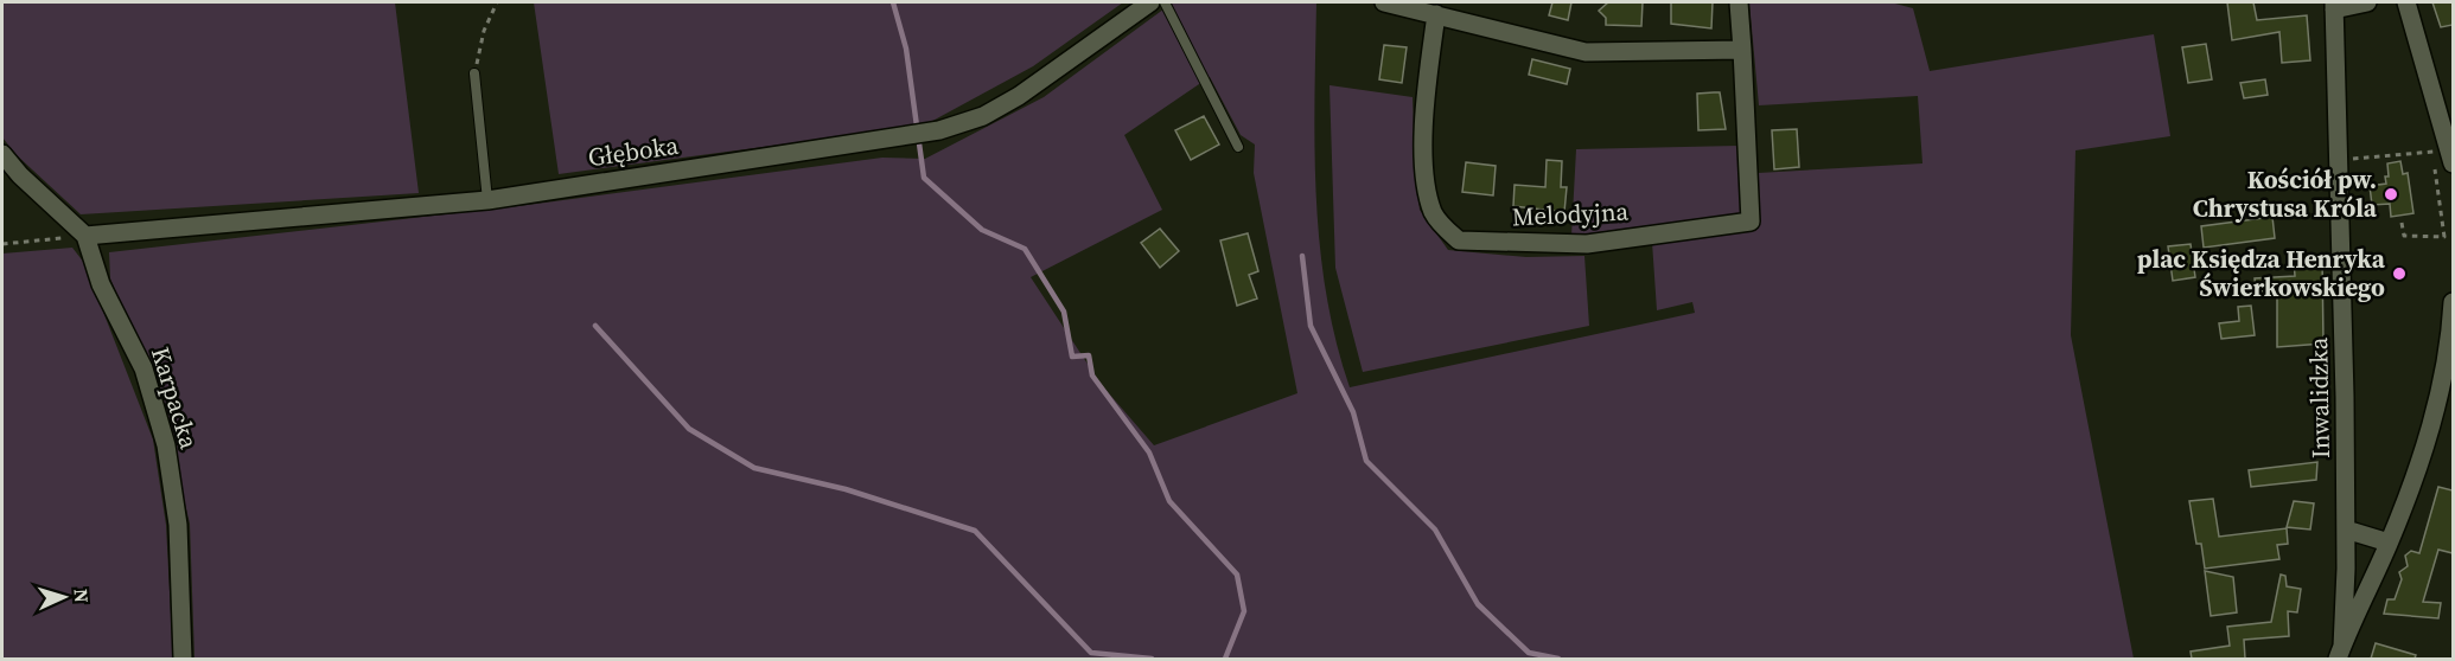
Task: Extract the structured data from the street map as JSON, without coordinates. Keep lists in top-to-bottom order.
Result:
{
  "streets": {
    "street": [
      "Głęboka",
      "Melodyjna",
      "Karpacka",
      "Inwalidzka"
    ]
  },
  "crossings": [
    ["Głęboka", "Karpacka"]
  ],
  "places": ["Kościół pw. Chrystusa Króla", "plac Księdza Henryka Świerkowskiego"],
  "north": "right"
}
